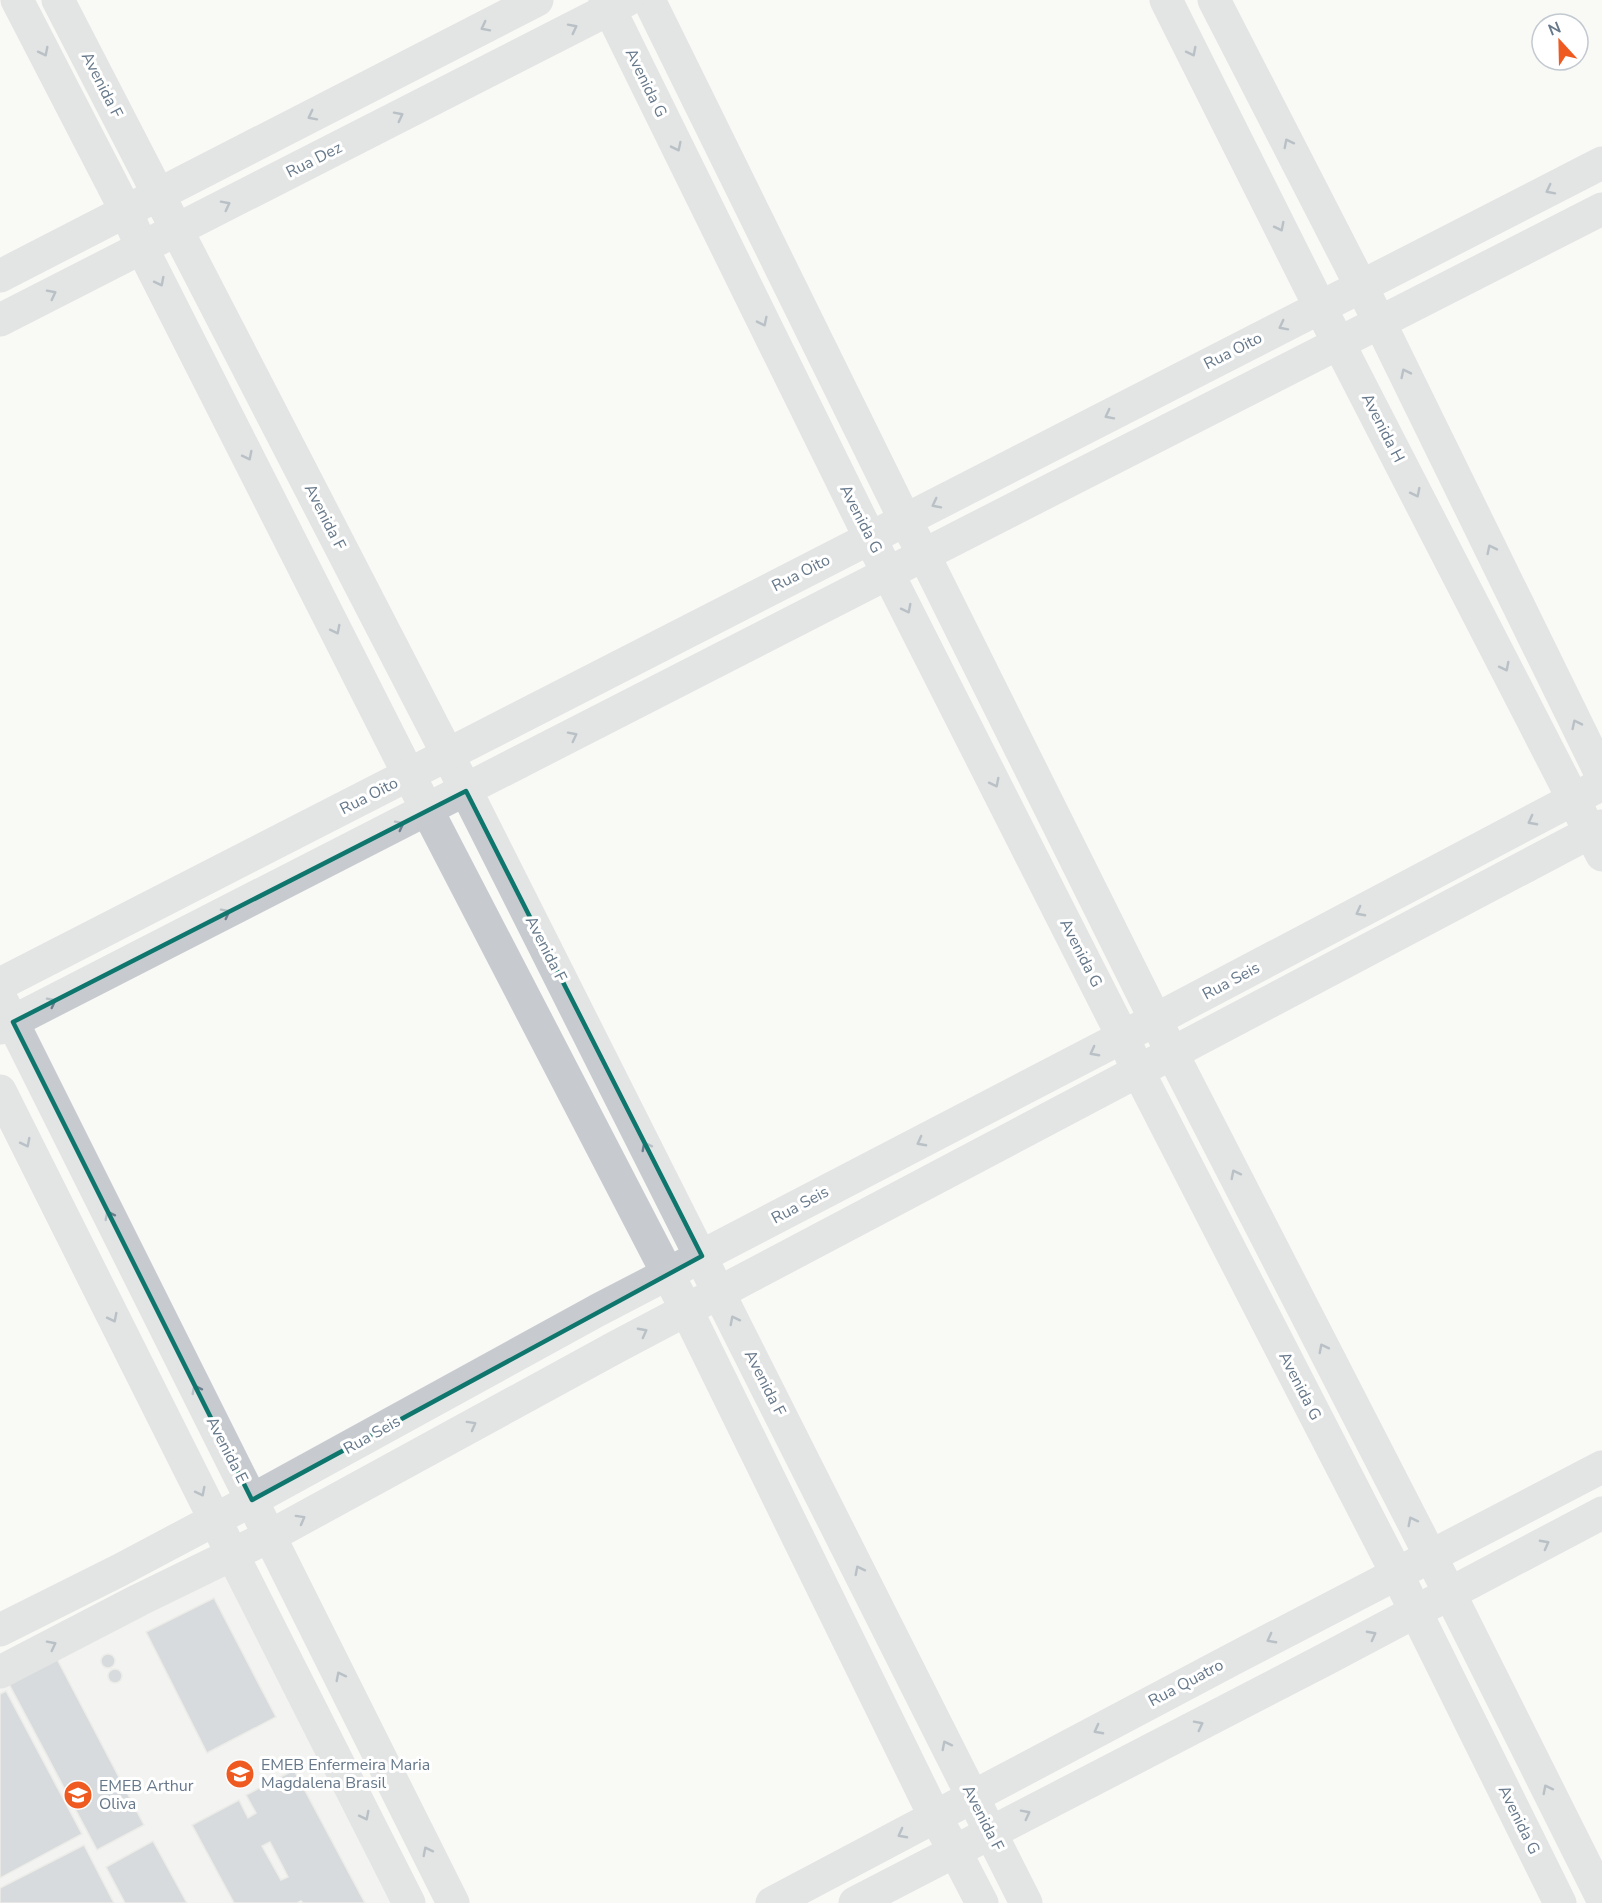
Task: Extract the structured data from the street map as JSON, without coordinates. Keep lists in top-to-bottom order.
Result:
{
  "streets": {
    "street": [
      "Avenida G",
      "Avenida F",
      "Rua Dez",
      "Rua Oito",
      "Avenida H",
      "Rua Seis",
      "Avenida E",
      "Rua Quatro"
    ]
  },
  "crossings": [
    ["Avenida G", "Rua Dez"],
    ["Avenida G", "Rua Oito"],
    ["Avenida G", "Rua Seis"],
    ["Avenida G", "Rua Quatro"],
    ["Avenida F", "Rua Dez"],
    ["Avenida F", "Rua Oito"],
    ["Avenida F", "Rua Seis"],
    ["Avenida F", "Rua Quatro"],
    ["Rua Oito", "Avenida H"],
    ["Avenida H", "Rua Seis"],
    ["Rua Seis", "Avenida E"]
  ],
  "places": {
    "school or university": ["EMEB Enfermeira Maria Magdalena Brasil", "EMEB Arthur Oliva"]
  },
  "north": "top"
}
